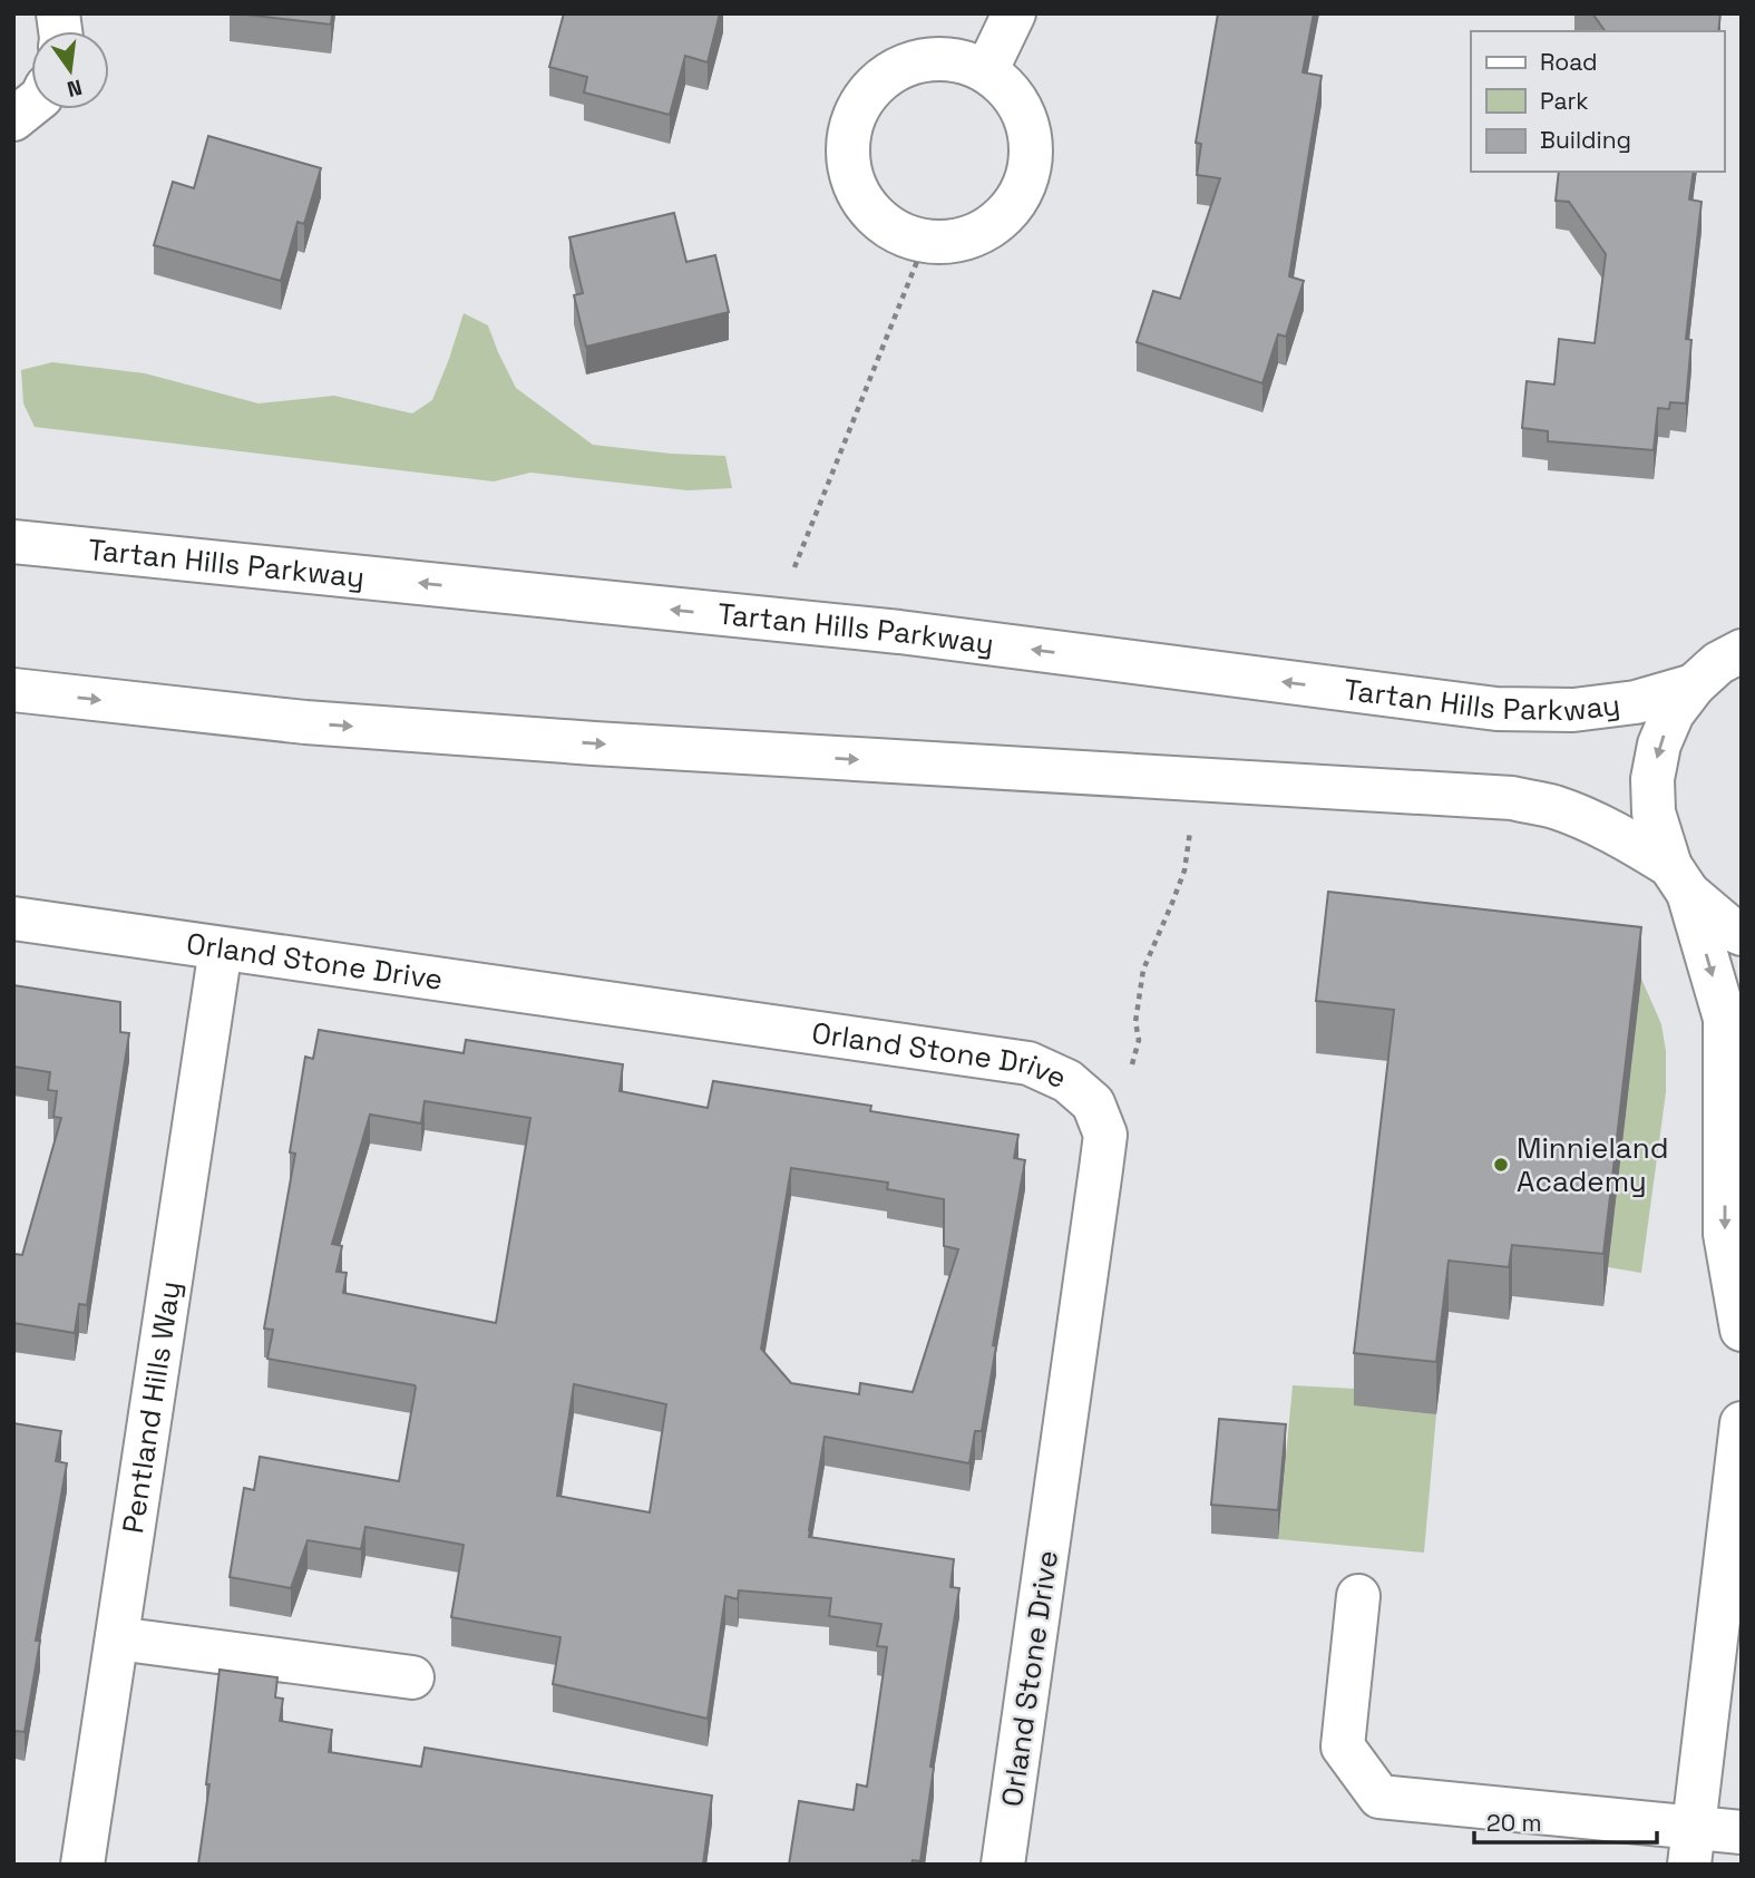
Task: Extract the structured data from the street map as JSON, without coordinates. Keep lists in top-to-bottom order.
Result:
{
  "streets": {
    "street": ["Tartan Hills Parkway", "Orland Stone Drive", "Pentland Hills Way"]
  },
  "crossings": [
    ["Orland Stone Drive", "Pentland Hills Way"]
  ],
  "places": ["Minnieland Academy"],
  "legend": ["Road", "Park", "Building"],
  "scale_bar": "20 m",
  "north": "bottom"
}
